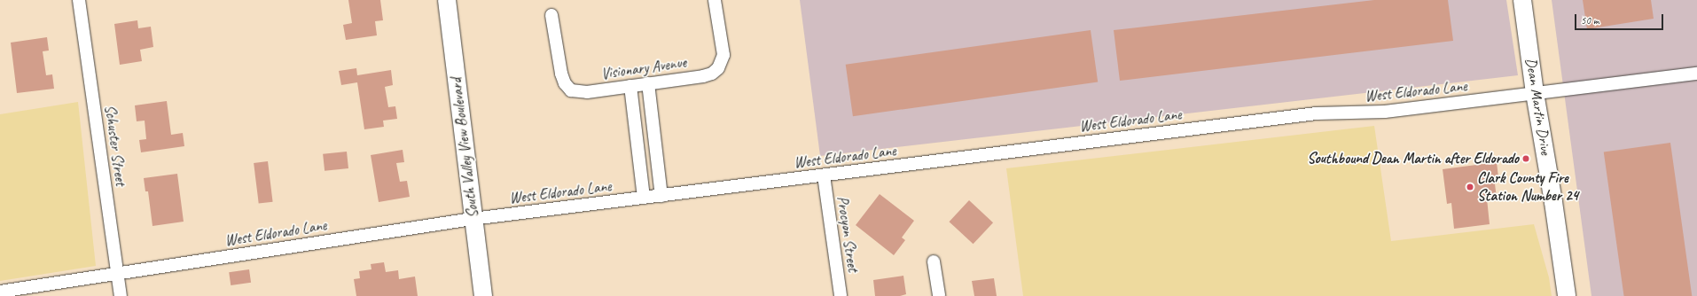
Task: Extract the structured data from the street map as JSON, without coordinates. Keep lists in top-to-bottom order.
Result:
{
  "streets": {
    "main road": ["Dean Martin Drive", "South Valley View Boulevard"],
    "street": [
      "Visionary Avenue",
      "West Eldorado Lane",
      "Schuster Street",
      "Procyon Street"
    ]
  },
  "crossings": [
    ["West Eldorado Lane", "Dean Martin Drive"],
    ["West Eldorado Lane", "Schuster Street"],
    ["West Eldorado Lane", "South Valley View Boulevard"],
    ["West Eldorado Lane", "Procyon Street"]
  ],
  "places": ["Southbound Dean Martin after Eldorado", "Clark County Fire Station Number 24"],
  "scale_bar": "50 m"
}
